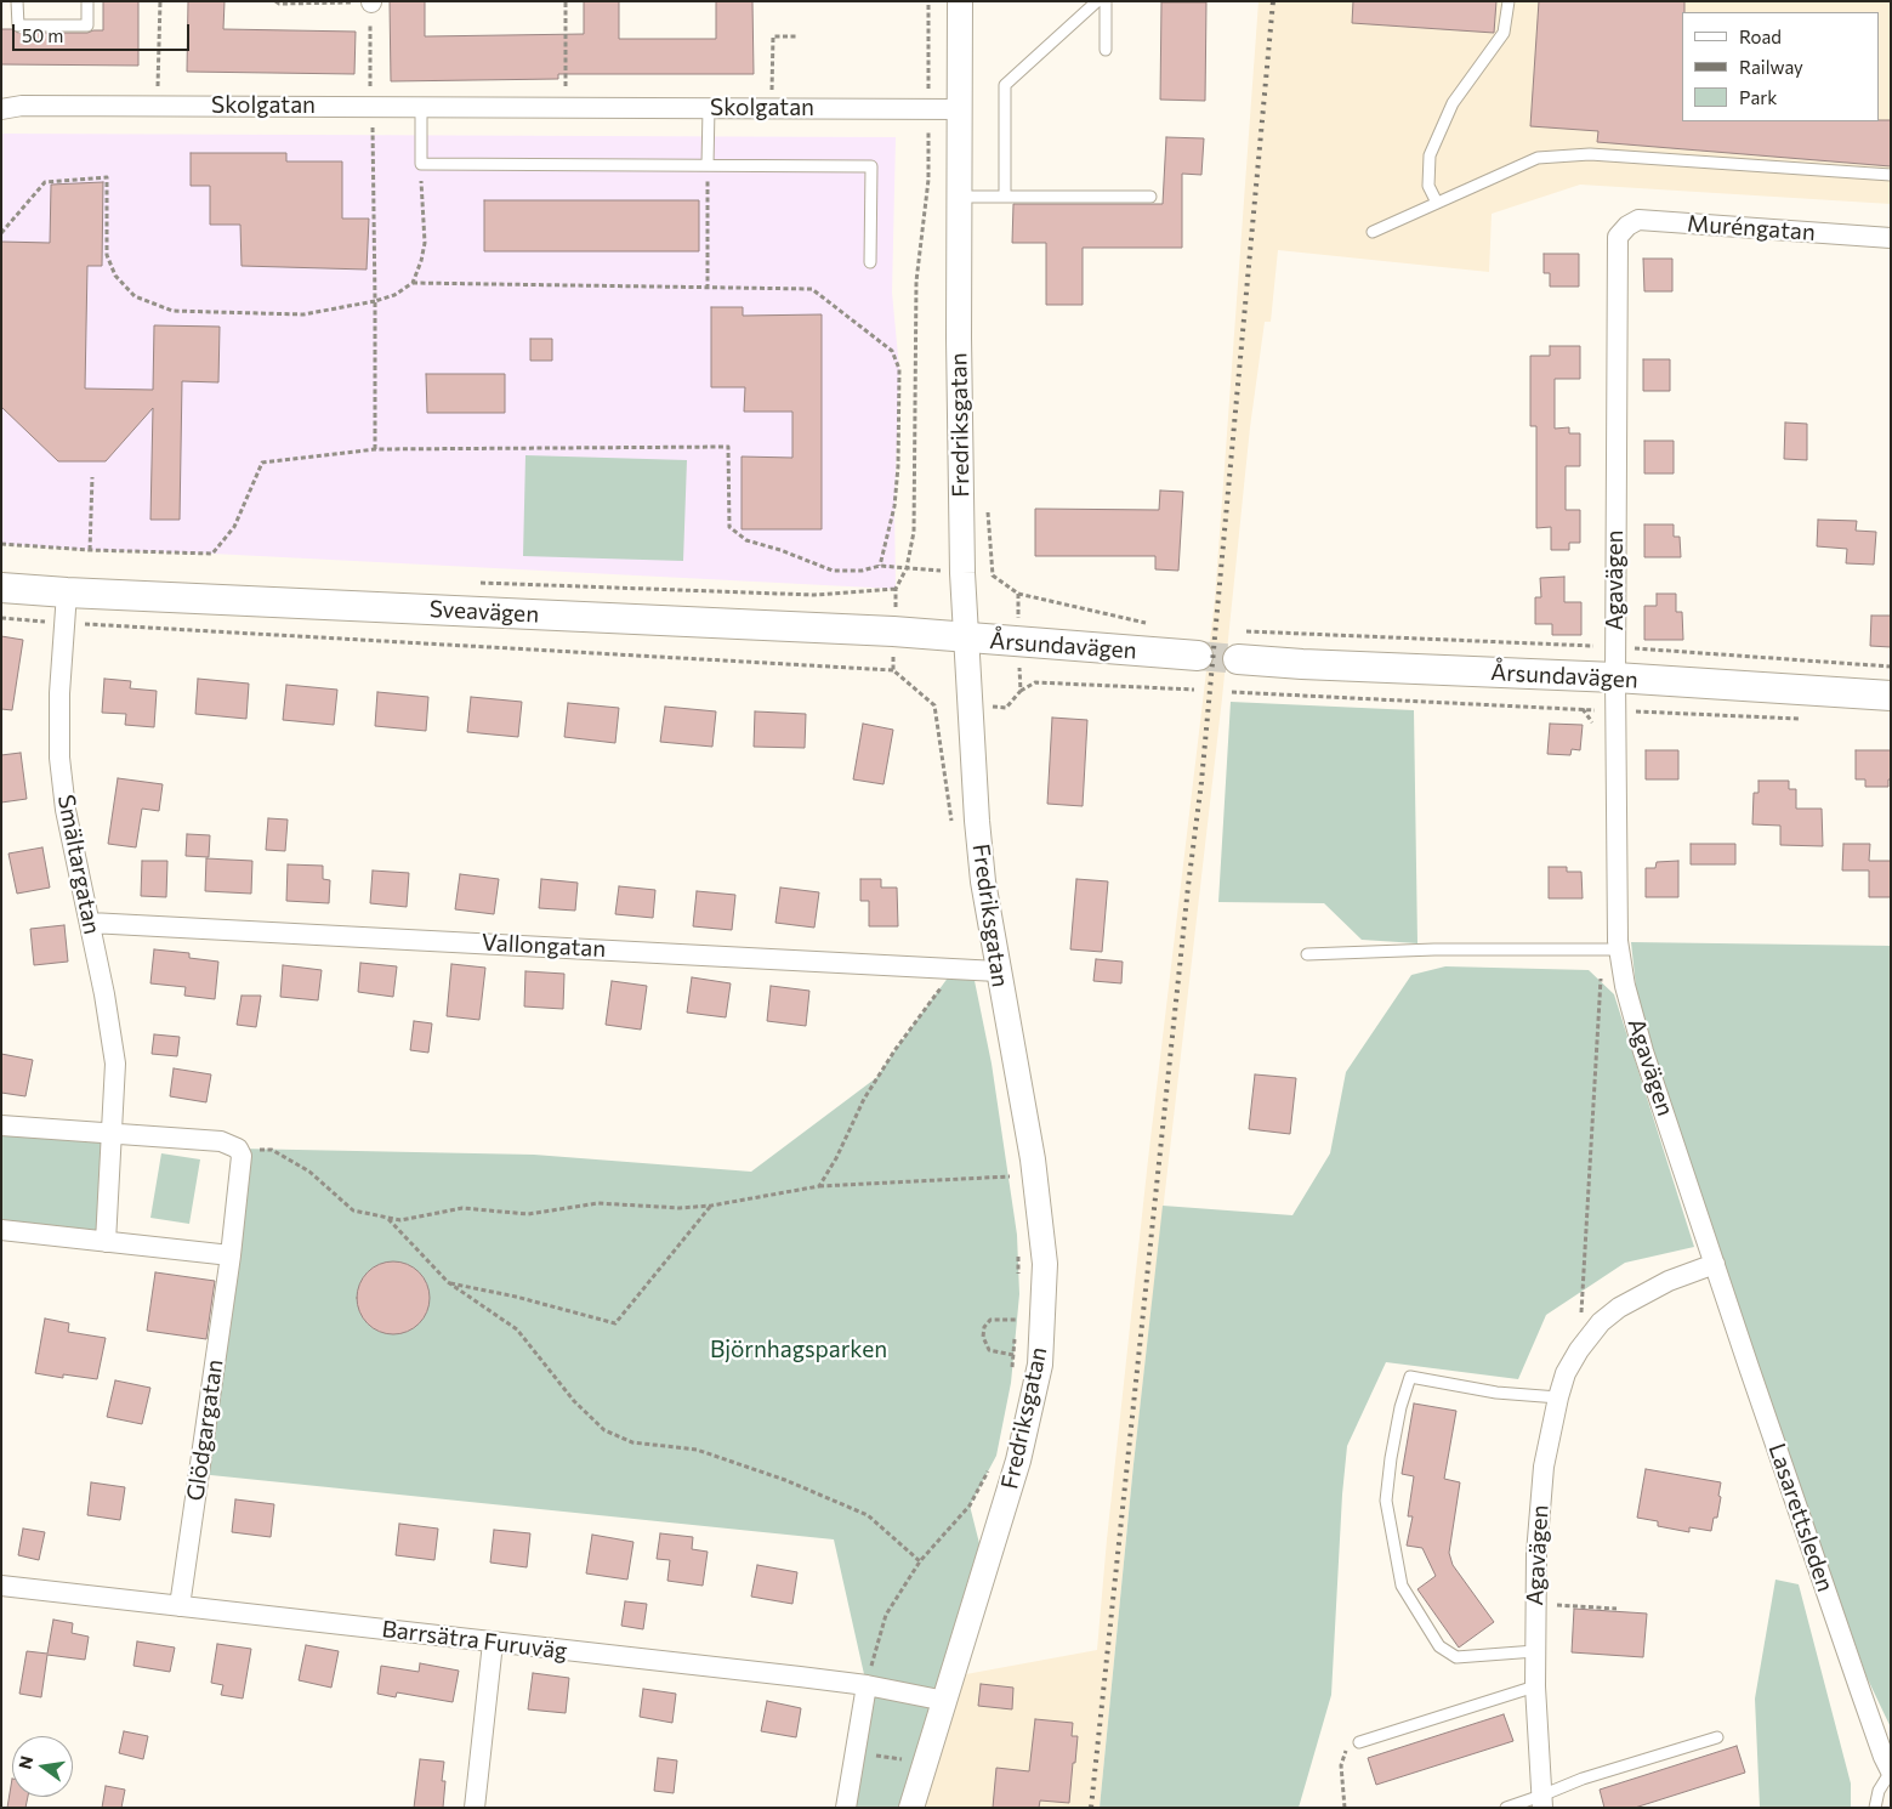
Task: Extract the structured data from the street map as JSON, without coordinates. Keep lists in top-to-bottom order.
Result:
{
  "streets": {
    "main road": ["Sveavägen", "Årsundavägen"],
    "street": [
      "Skolgatan",
      "Muréngatan",
      "Fredriksgatan",
      "Agavägen",
      "Smältargatan",
      "Vallongatan",
      "Glödgargatan",
      "Lasarettsleden",
      "Barrsätra Furuväg"
    ]
  },
  "crossings": [
    ["Skolgatan", "Fredriksgatan"],
    ["Muréngatan", "Agavägen"],
    ["Fredriksgatan", "Sveavägen"],
    ["Fredriksgatan", "Årsundavägen"],
    ["Fredriksgatan", "Vallongatan"],
    ["Fredriksgatan", "Barrsätra Furuväg"],
    ["Agavägen", "Årsundavägen"],
    ["Agavägen", "Lasarettsleden"],
    ["Sveavägen", "Årsundavägen"],
    ["Sveavägen", "Smältargatan"],
    ["Smältargatan", "Vallongatan"],
    ["Glödgargatan", "Barrsätra Furuväg"]
  ],
  "parks": ["Björnhagsparken"],
  "legend": ["Road", "Railway", "Park"],
  "scale_bar": "50 m",
  "north": "left"
}
